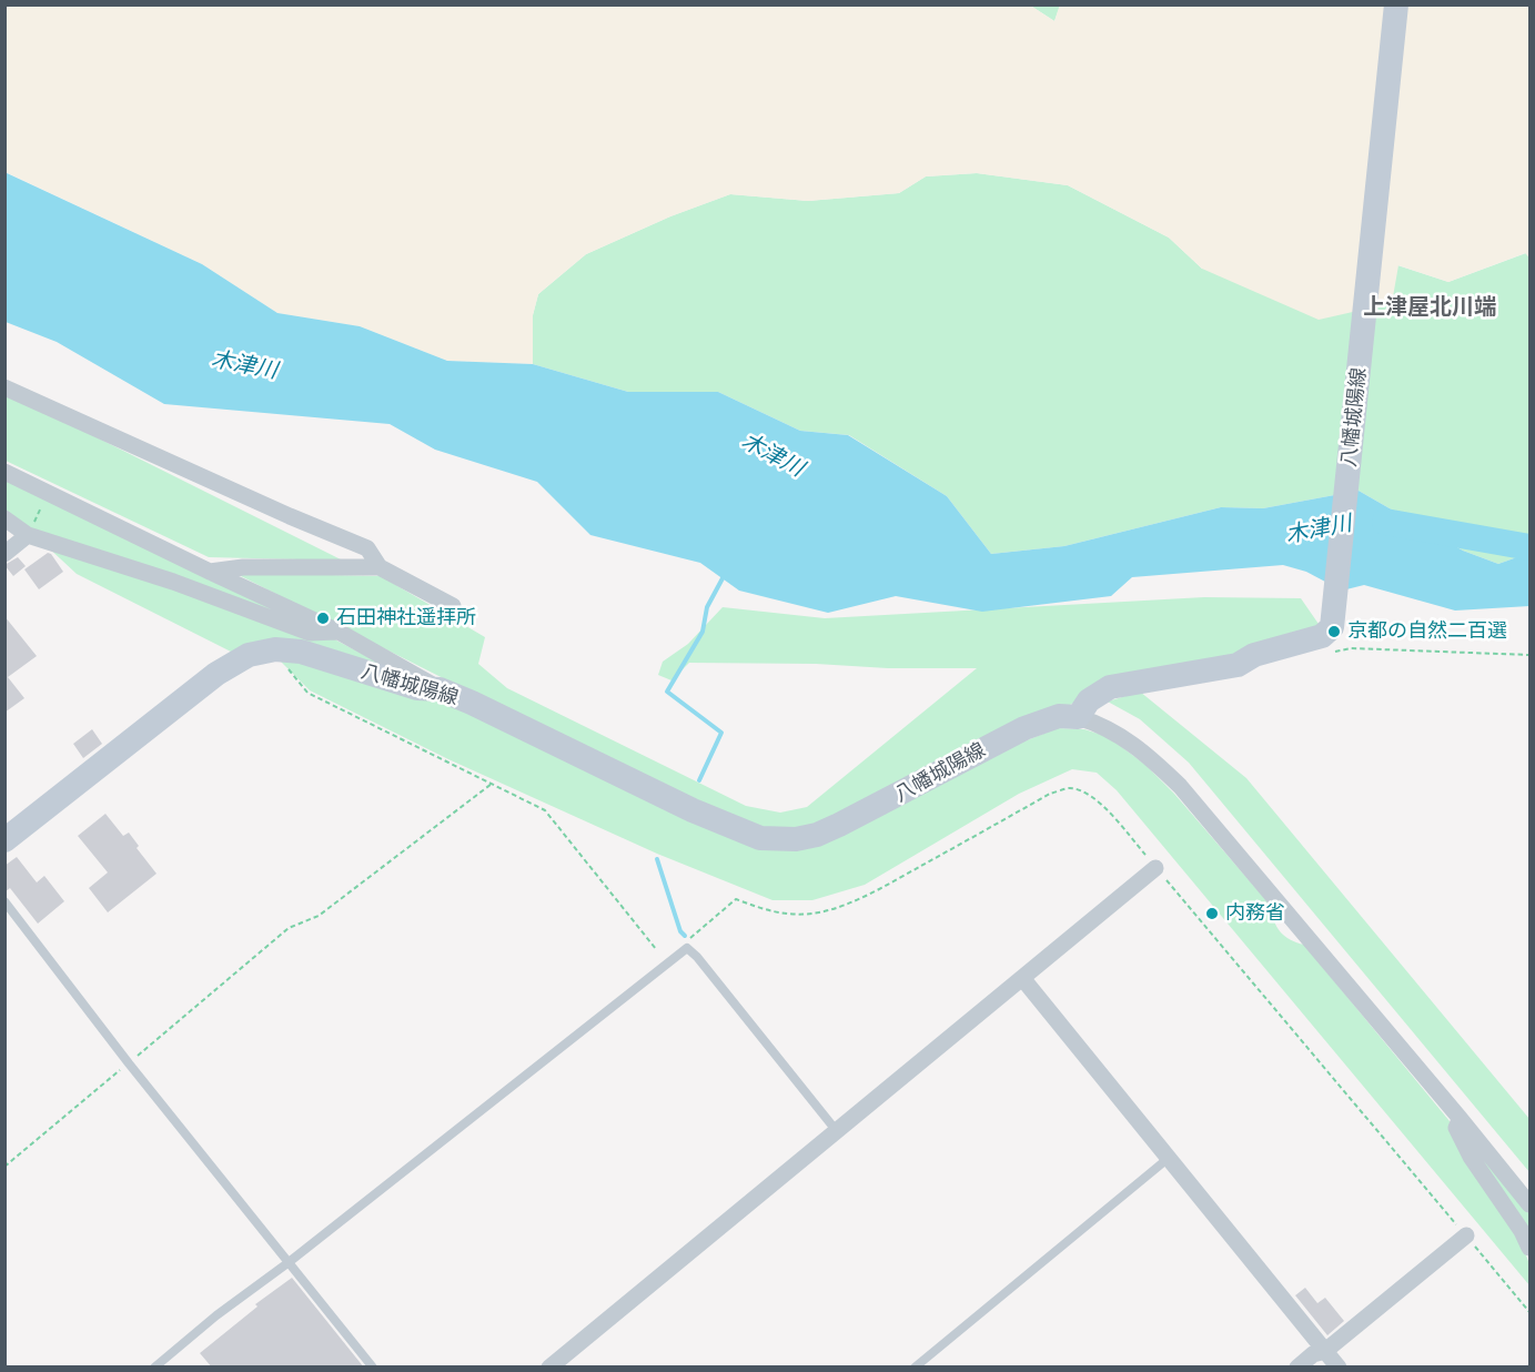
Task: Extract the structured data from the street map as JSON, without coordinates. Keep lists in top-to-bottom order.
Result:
{
  "streets": {
    "main road": ["八幡城陽線"]
  },
  "districts": ["上津屋北川端"],
  "water": ["木津川"],
  "places": ["石田神社遥拝所", "京都の自然二百選", "内務省"]
}
